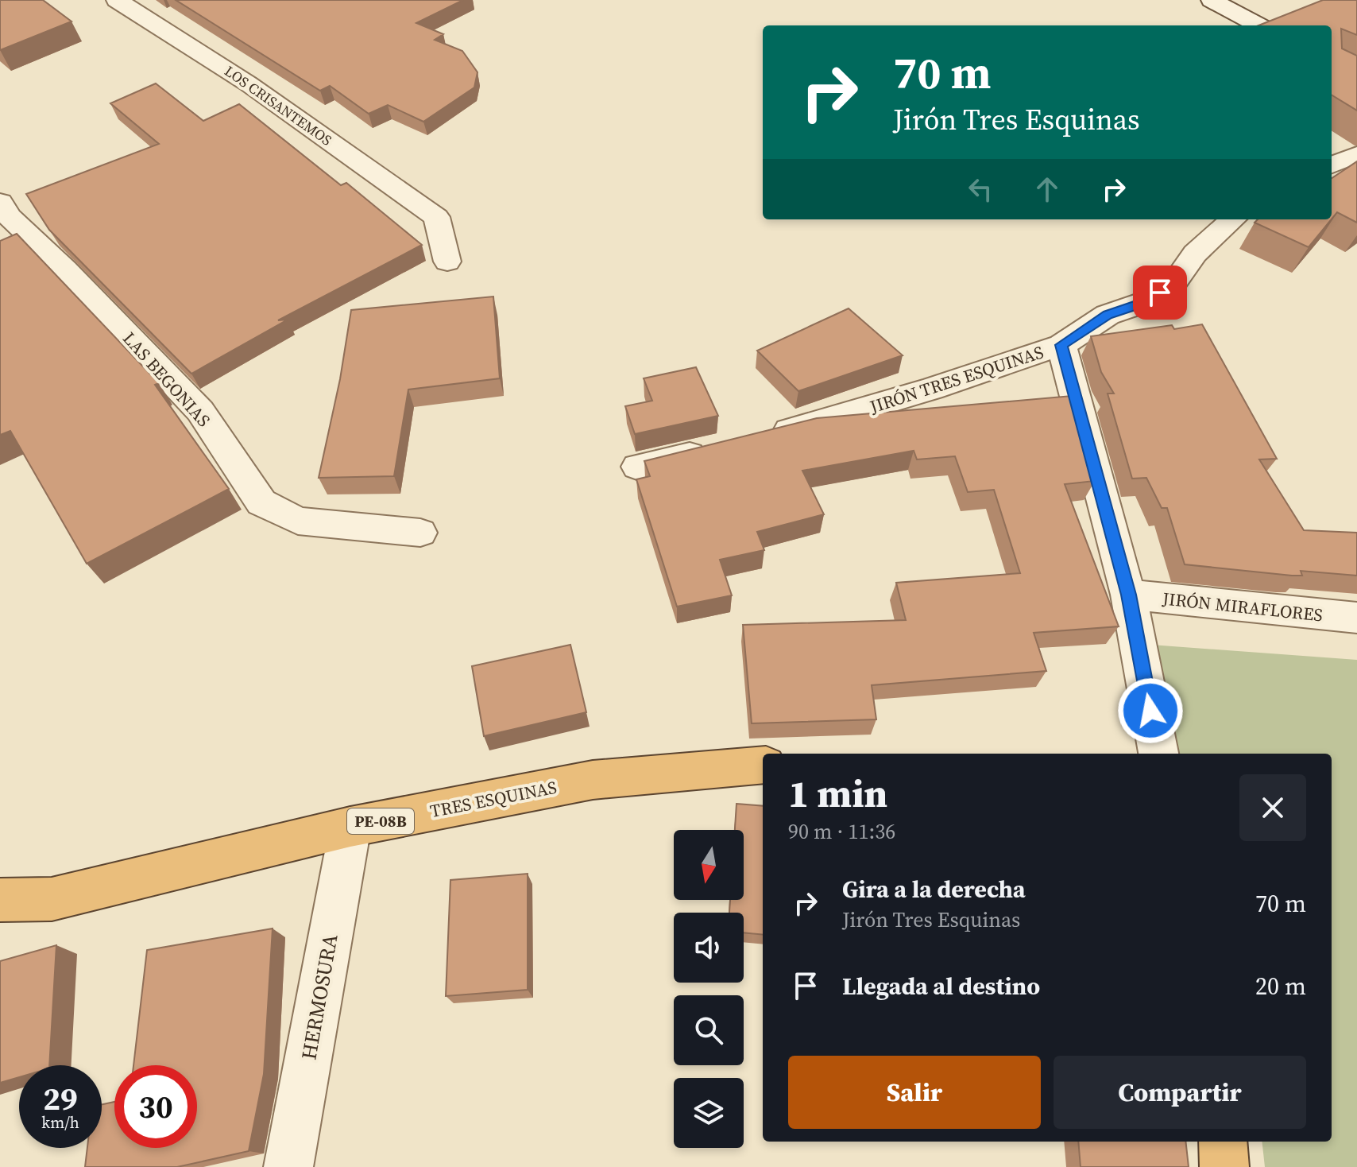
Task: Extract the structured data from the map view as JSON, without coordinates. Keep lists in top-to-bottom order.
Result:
{
  "streets": {
    "highway": ["TRES ESQUINAS", "PE-08B"],
    "street": [
      "LOS CRISANTEMOS",
      "LAS BEGONIAS",
      "JIRÓN TRES ESQUINAS",
      "JIRÓN MIRAFLORES",
      "HERMOSURA"
    ]
  },
  "crossings": [
    ["TRES ESQUINAS", "HERMOSURA"]
  ],
  "north": "bottom",
  "page": {
    "turn": ["70 m", "Jirón Tres Esquinas"],
    "heading": ["1 min", "90 m · 11:36"],
    "list": [
      {
        "name": "Gira a la derecha",
        "note": "Jirón Tres Esquinas",
        "value": "70 m"
      },
      {
        "name": "Llegada al destino",
        "value": "20 m"
      }
    ],
    "buttons": ["Salir", "Compartir"],
    "speed": "29 km/h",
    "limit": "30"
  }
}
